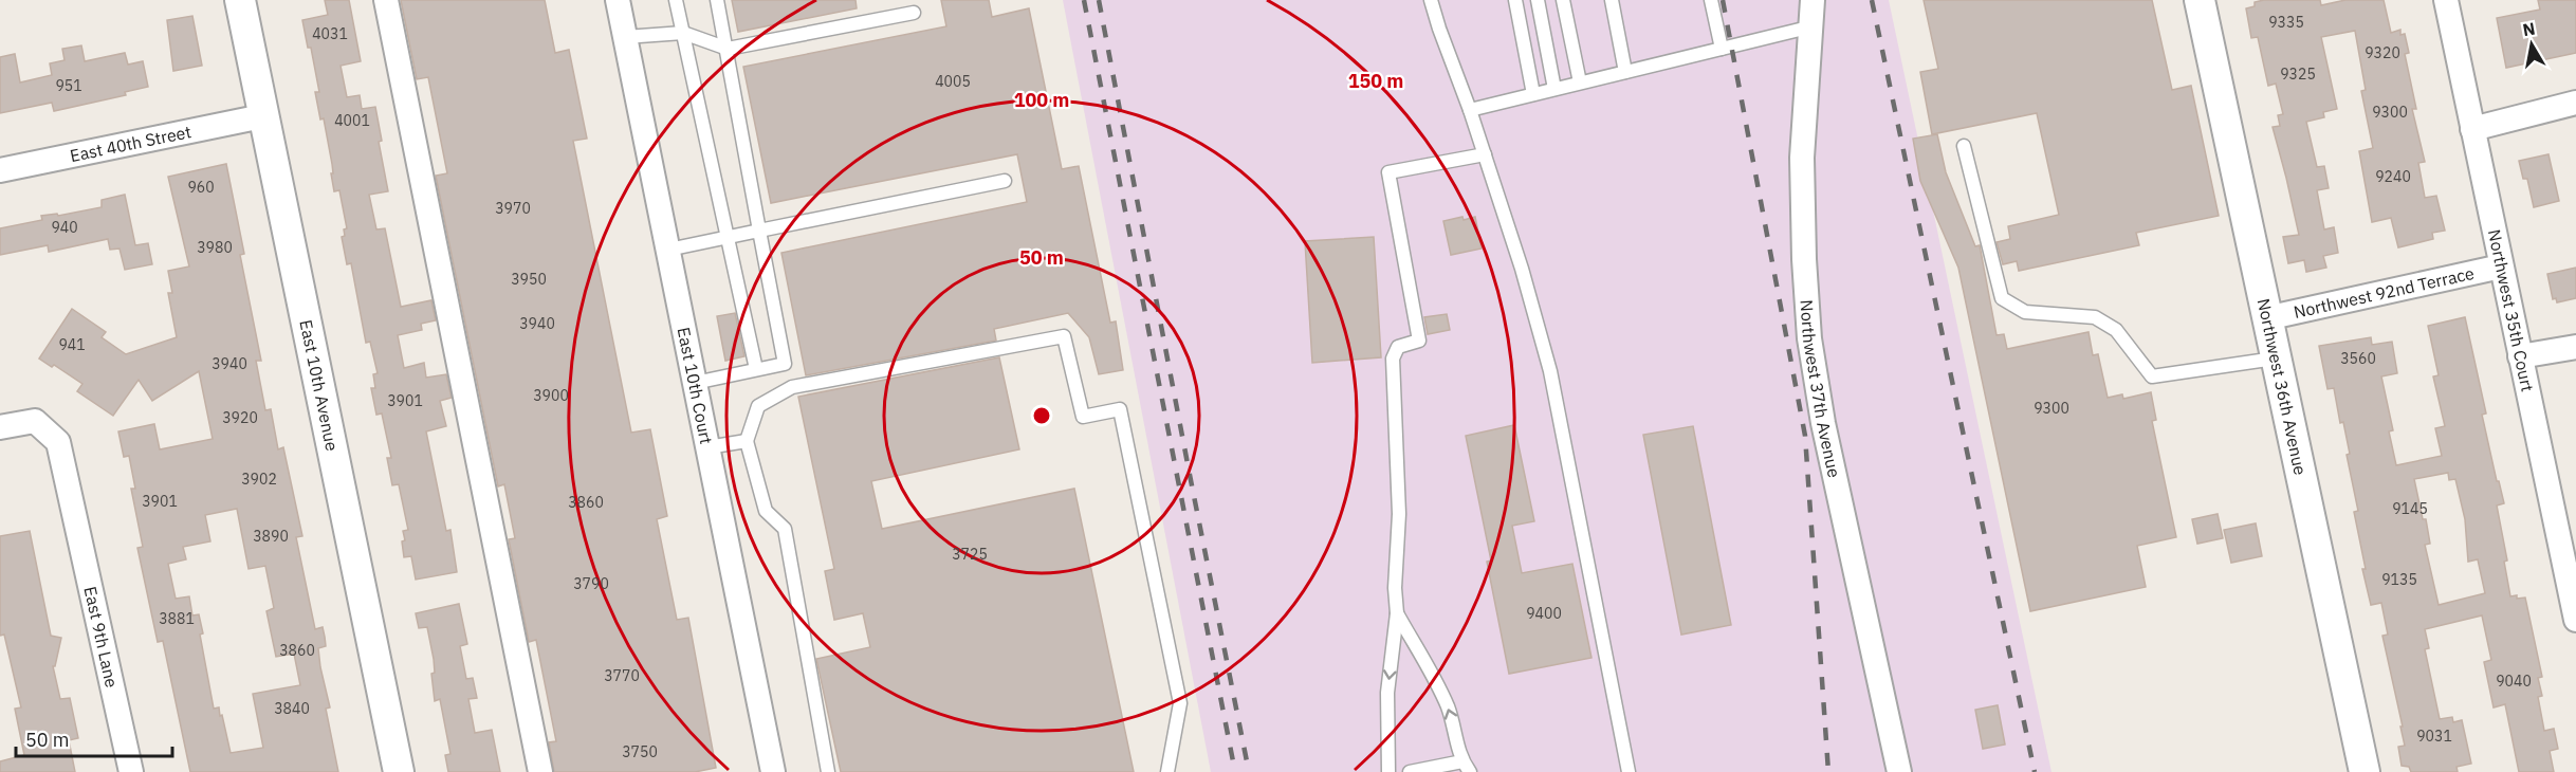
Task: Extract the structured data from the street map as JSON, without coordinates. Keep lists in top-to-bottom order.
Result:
{
  "streets": {
    "street": [
      "East 40th Street",
      "Northwest 92nd Terrace",
      "Northwest 35th Court",
      "East 10th Avenue",
      "East 10th Court",
      "Northwest 36th Avenue",
      "Northwest 37th Avenue",
      "East 9th Lane"
    ]
  },
  "crossings": [
    ["East 40th Street", "East 10th Avenue"],
    ["Northwest 92nd Terrace", "Northwest 35th Court"],
    ["Northwest 92nd Terrace", "Northwest 36th Avenue"]
  ],
  "house_numbers": [
    "9335",
    "4031",
    "9320",
    "9325",
    "4005",
    "951",
    "9300",
    "4001",
    "9240",
    "960",
    "3970",
    "940",
    "3980",
    "3950",
    "3940",
    "941",
    "3560",
    "3940",
    "3900",
    "3901",
    "9300",
    "3920",
    "3902",
    "3901",
    "3860",
    "9145",
    "3890",
    "3725",
    "9135",
    "3790",
    "9400",
    "3881",
    "3860",
    "3770",
    "9040",
    "3840",
    "9031",
    "3750"
  ],
  "scale_bar": "50 m",
  "north": "top",
  "rings": ["150 m", "100 m", "50 m"]
}
